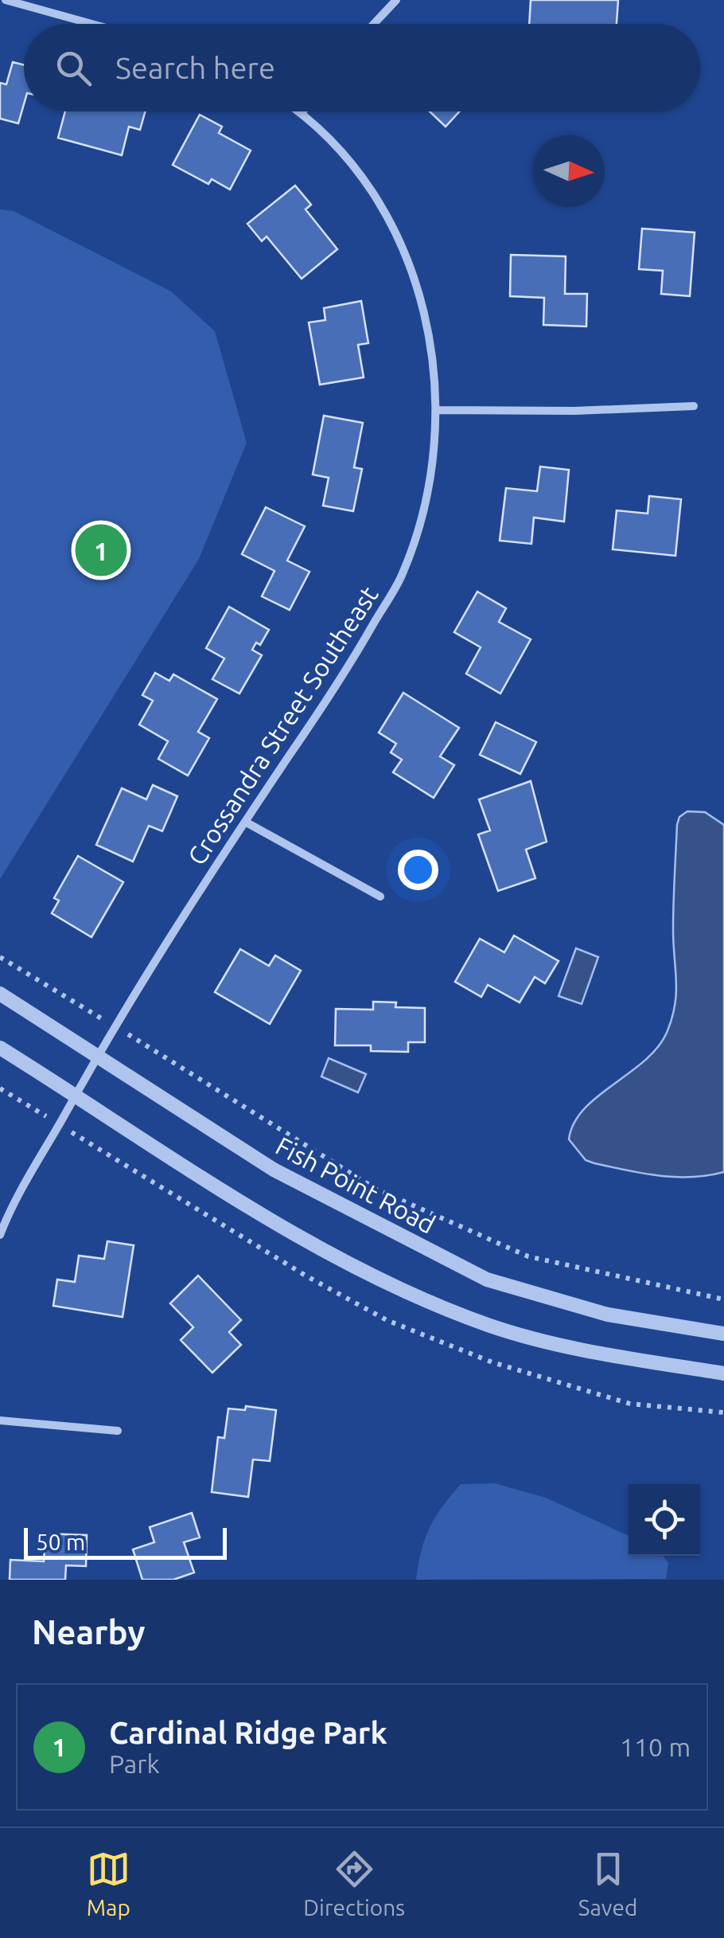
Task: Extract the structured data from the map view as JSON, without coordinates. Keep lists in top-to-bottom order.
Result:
{
  "streets": {
    "street": ["Crossandra Street Southeast", "Fish Point Road"]
  },
  "crossings": [
    ["Crossandra Street Southeast", "Fish Point Road"]
  ],
  "scale_bar": "50 m",
  "north": "right",
  "page": {
    "search": "Search here",
    "pins": "1",
    "scale": "50 m",
    "heading": "Nearby",
    "list": [
      {
        "mark": "1",
        "name": "Cardinal Ridge Park",
        "note": "Park",
        "value": "110 m"
      }
    ],
    "nav": ["Map", "Directions", "Saved"]
  }
}
